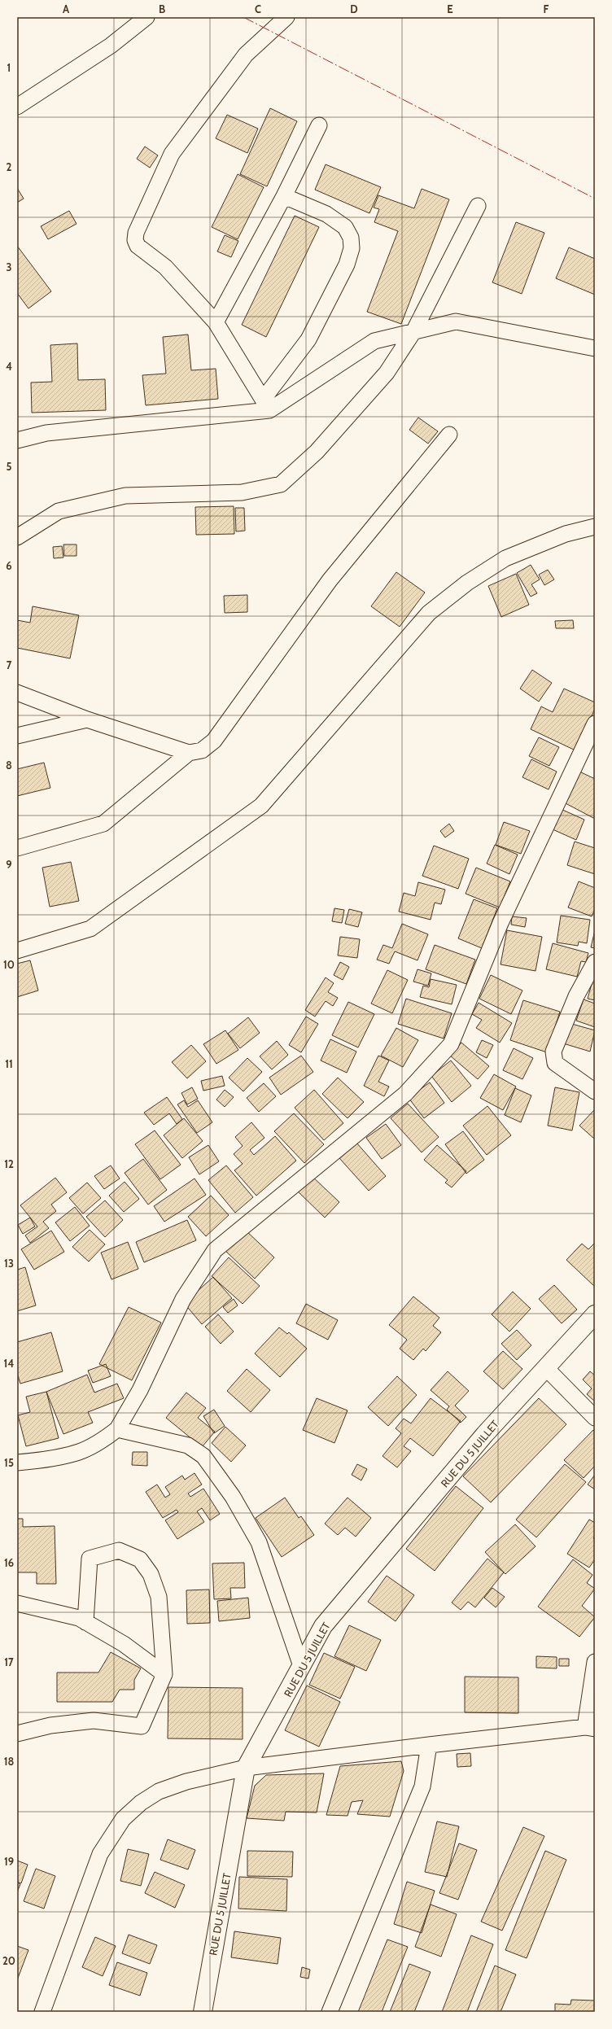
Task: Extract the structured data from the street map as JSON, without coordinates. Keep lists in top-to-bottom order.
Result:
{
  "streets": {
    "street": ["RUE DU 5 JUILLET"]
  },
  "grid": {
    "columns": [
      "A",
      "B",
      "C",
      "D",
      "E",
      "F"
    ],
    "rows": [
      "1",
      "2",
      "3",
      "4",
      "5",
      "6",
      "7",
      "8",
      "9",
      "10",
      "11",
      "12",
      "13",
      "14",
      "15",
      "16",
      "17",
      "18",
      "19",
      "20"
    ]
  }
}
